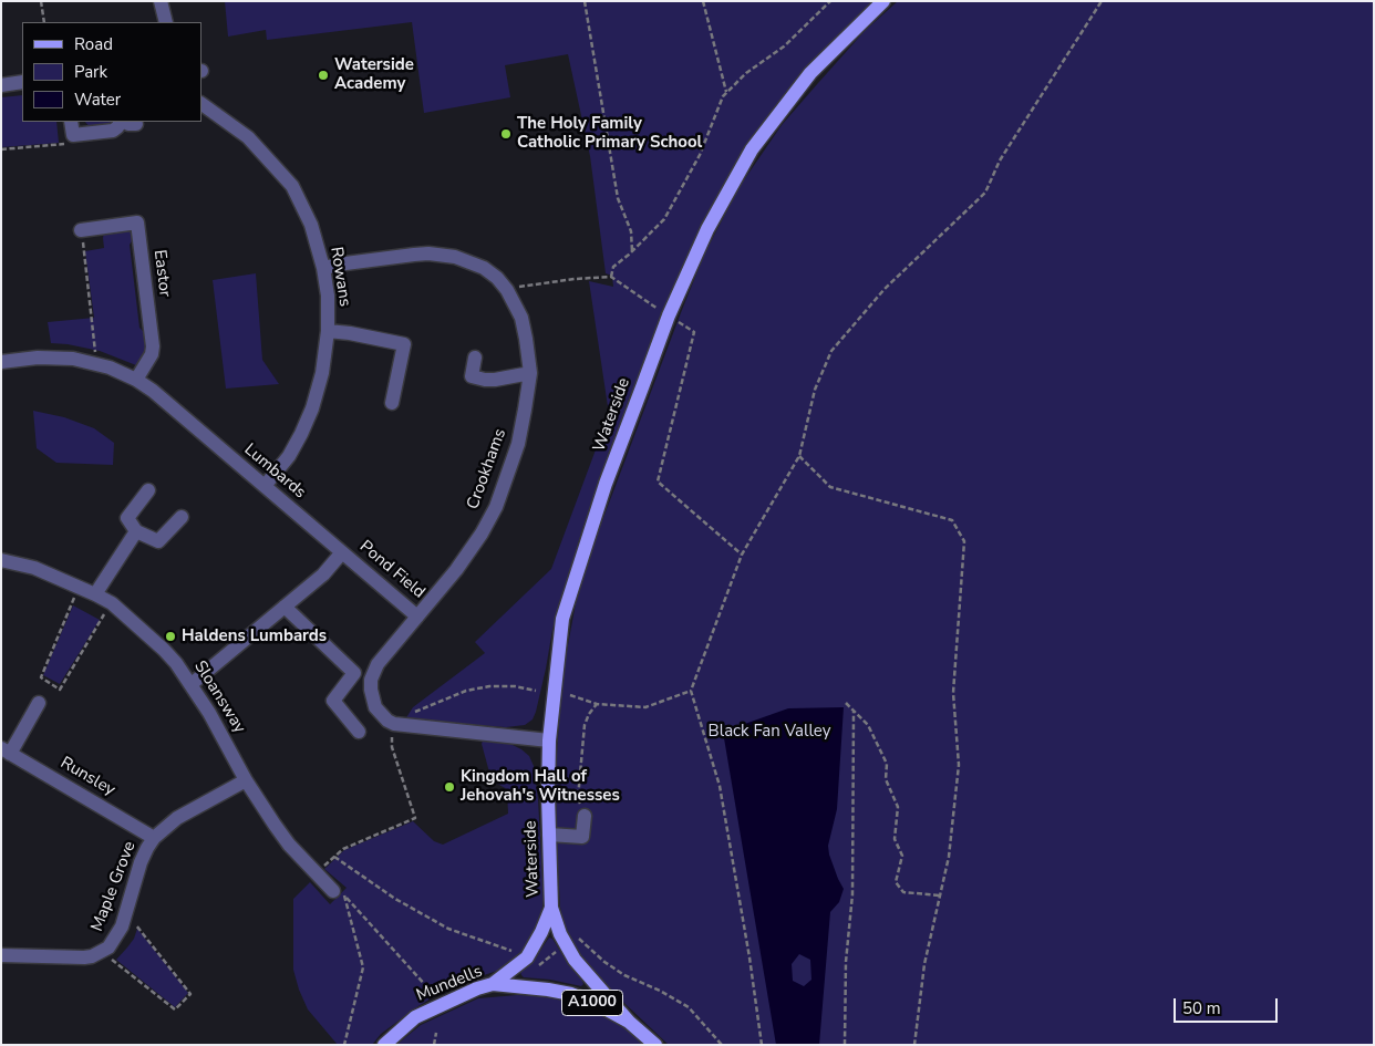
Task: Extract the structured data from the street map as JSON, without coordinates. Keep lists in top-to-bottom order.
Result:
{
  "streets": {
    "main road": ["Waterside", "Mundells", "A1000"],
    "street": [
      "Eastor",
      "Rowans",
      "Crookhams",
      "Lumbards",
      "Pond Field",
      "Sloansway",
      "Runsley",
      "Maple Grove"
    ]
  },
  "crossings": [
    ["Eastor", "Lumbards"],
    ["Rowans", "Crookhams"],
    ["Rowans", "Lumbards"],
    ["Waterside", "Mundells"],
    ["Crookhams", "Pond Field"],
    ["Lumbards", "Pond Field"],
    ["Sloansway", "Maple Grove"],
    ["Runsley", "Maple Grove"]
  ],
  "parks": ["Black Fan Valley"],
  "places": [
    "Waterside Academy",
    "The Holy Family Catholic Primary School",
    "Haldens Lumbards",
    "Kingdom Hall of Jehovah's Witnesses"
  ],
  "legend": ["Road", "Park", "Water"],
  "scale_bar": "50 m"
}
